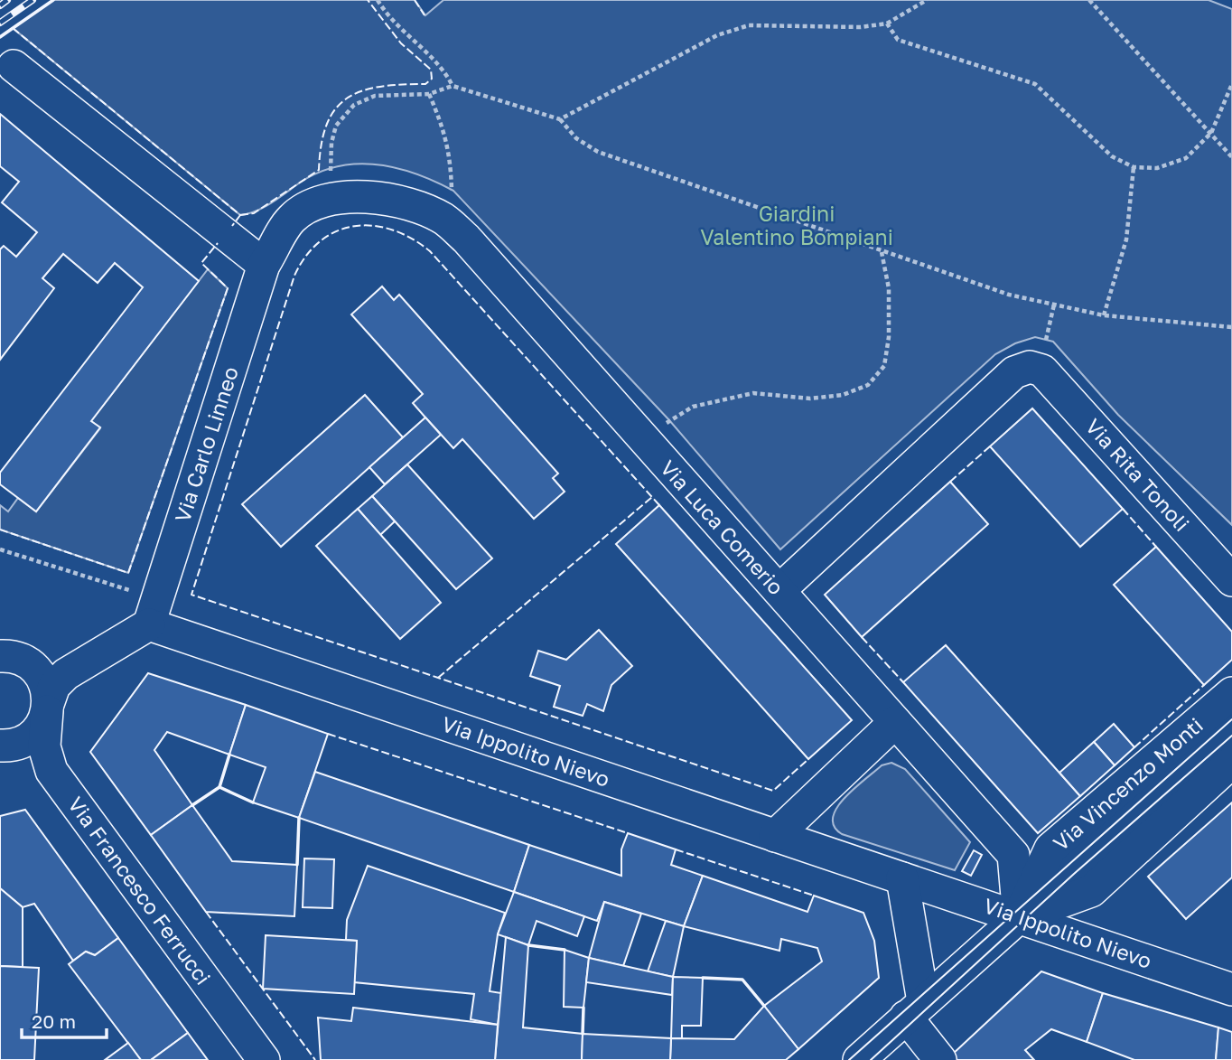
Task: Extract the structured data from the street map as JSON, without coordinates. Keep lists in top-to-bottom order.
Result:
{
  "streets": {
    "street": [
      "Via Carlo Linneo",
      "Via Rita Tonoli",
      "Via Luca Comerio",
      "Via Ippolito Nievo",
      "Via Vincenzo Monti",
      "Via Francesco Ferrucci"
    ]
  },
  "crossings": [
    ["Via Carlo Linneo", "Via Luca Comerio"],
    ["Via Carlo Linneo", "Via Ippolito Nievo"],
    ["Via Carlo Linneo", "Via Francesco Ferrucci"],
    ["Via Luca Comerio", "Via Ippolito Nievo"],
    ["Via Luca Comerio", "Via Vincenzo Monti"],
    ["Via Ippolito Nievo", "Via Vincenzo Monti"],
    ["Via Ippolito Nievo", "Via Francesco Ferrucci"]
  ],
  "parks": ["Giardini Valentino Bompiani"],
  "scale_bar": "20 m"
}
